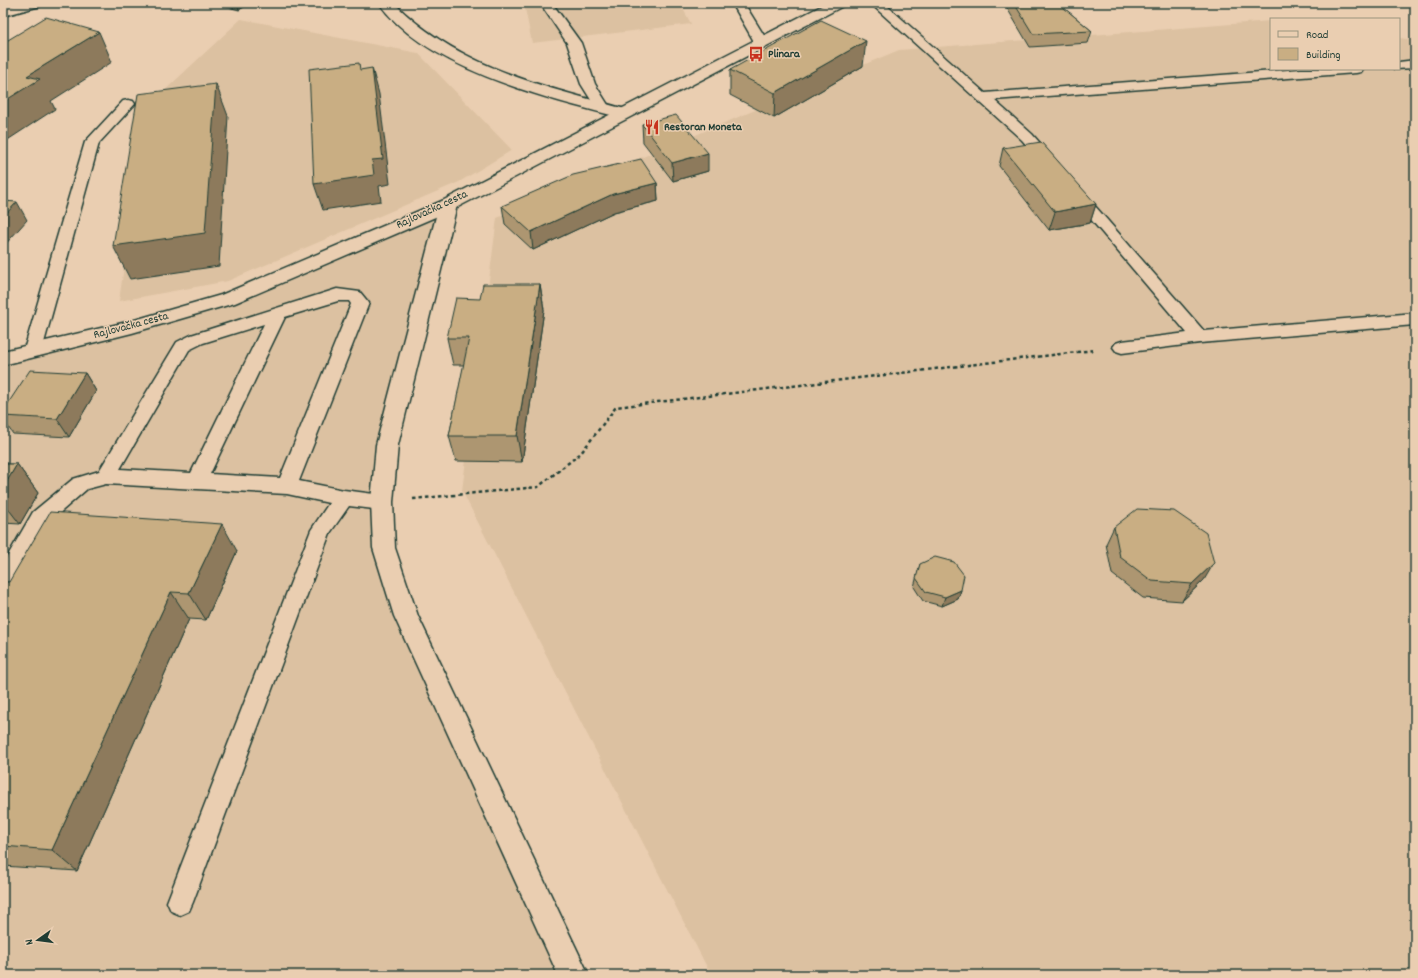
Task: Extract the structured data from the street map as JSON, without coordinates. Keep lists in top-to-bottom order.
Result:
{
  "streets": {
    "street": ["Rajlovačka cesta"]
  },
  "places": {
    "bus stop": ["Plinara"],
    "restaurant": ["Restoran Moneta"]
  },
  "legend": ["Road", "Building"],
  "north": "left"
}
